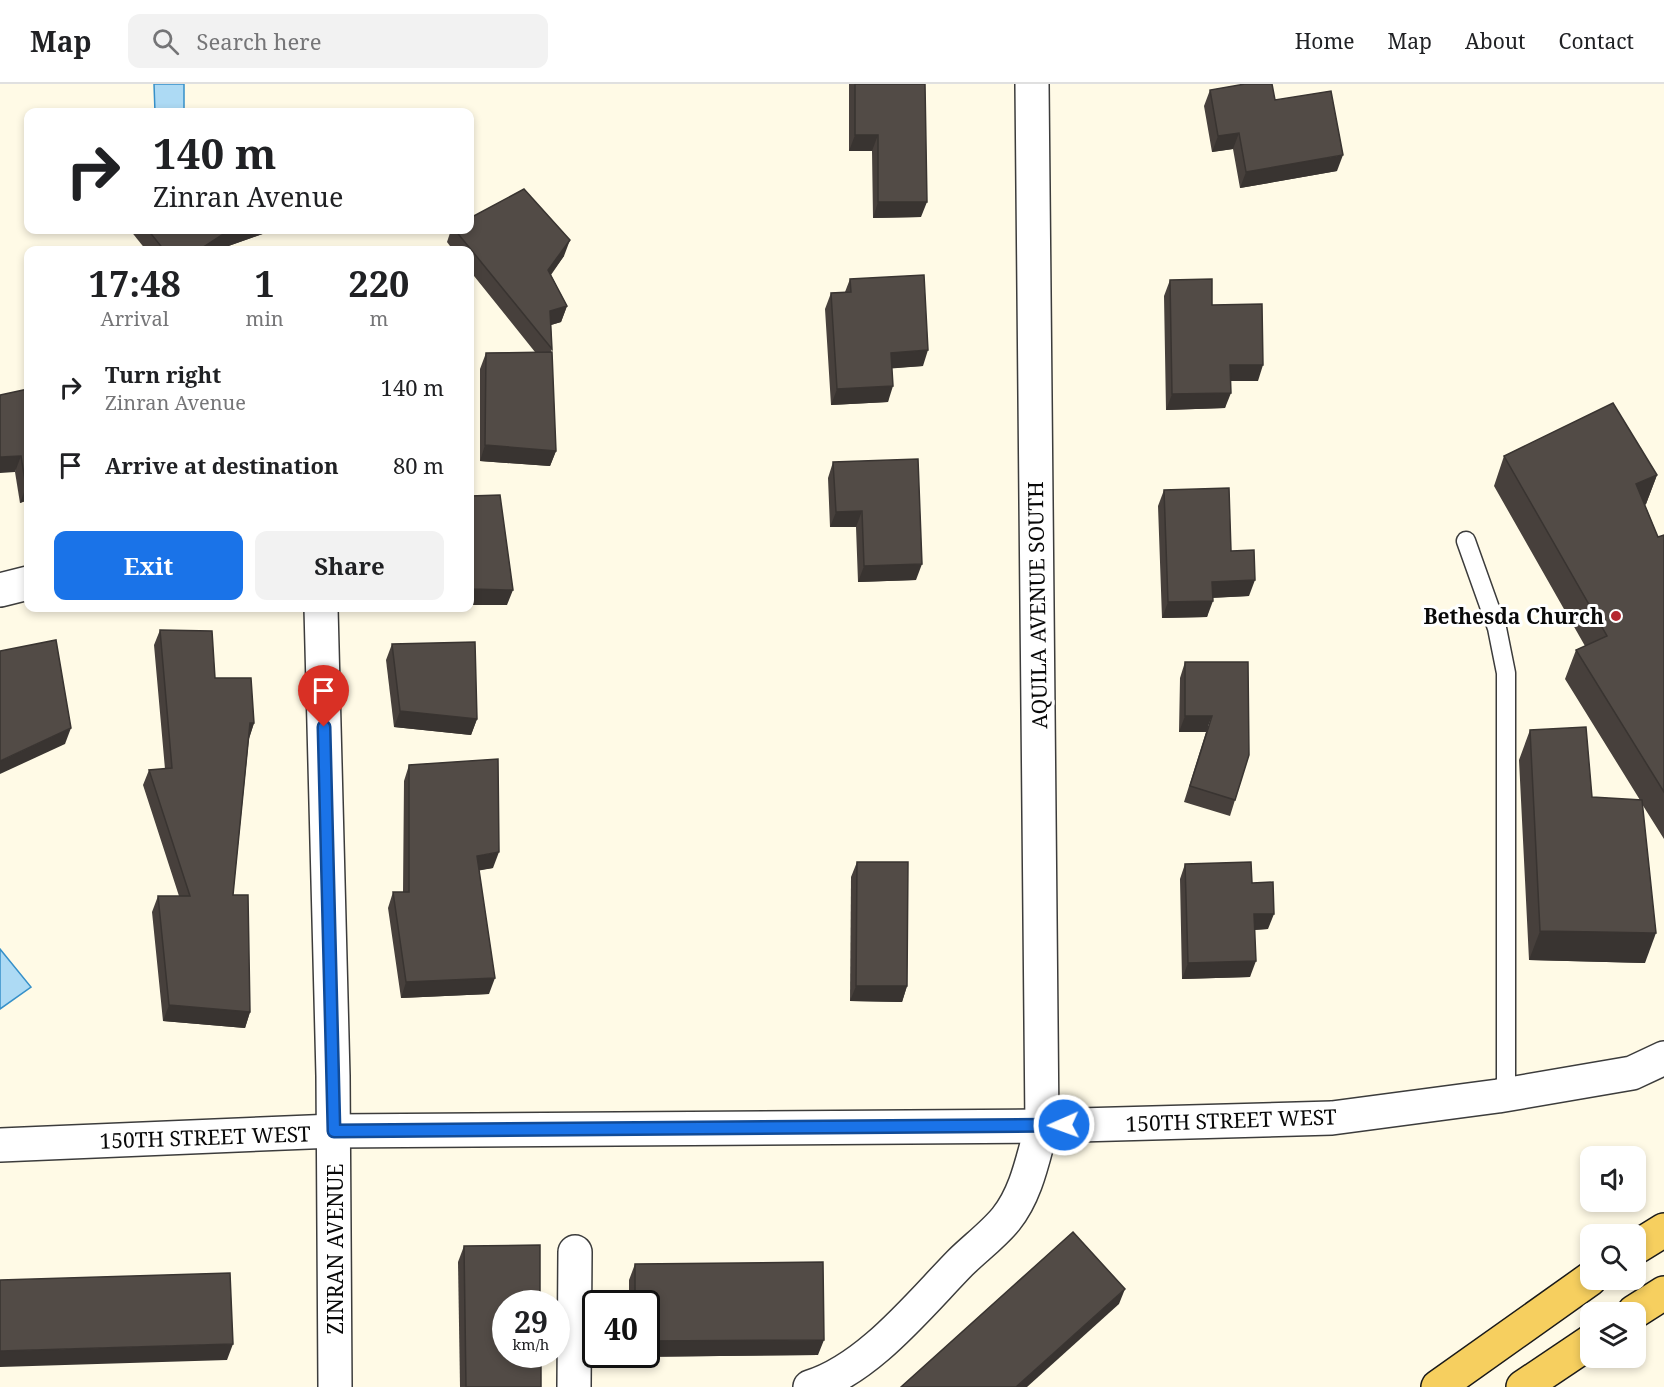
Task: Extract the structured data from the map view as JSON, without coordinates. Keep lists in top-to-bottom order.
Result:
{
  "streets": {
    "street": ["AQUILA AVENUE SOUTH", "150TH STREET WEST", "ZINRAN AVENUE"]
  },
  "crossings": [
    ["AQUILA AVENUE SOUTH", "150TH STREET WEST"],
    ["150TH STREET WEST", "ZINRAN AVENUE"]
  ],
  "places": ["Bethesda Church"],
  "page": {
    "header": "Map",
    "search": "Search here",
    "nav": [
      "Home",
      "Map",
      "About",
      "Contact"
    ],
    "turn": ["140 m", "Zinran Avenue"],
    "eta": [
      "17:48",
      "Arrival",
      "1",
      "min",
      "220",
      "m"
    ],
    "list": [
      {
        "name": "Turn right",
        "note": "Zinran Avenue",
        "value": "140 m"
      },
      {
        "name": "Arrive at destination",
        "value": "80 m"
      }
    ],
    "buttons": ["Exit", "Share"],
    "speed": "29 km/h",
    "limit": "40"
  }
}
